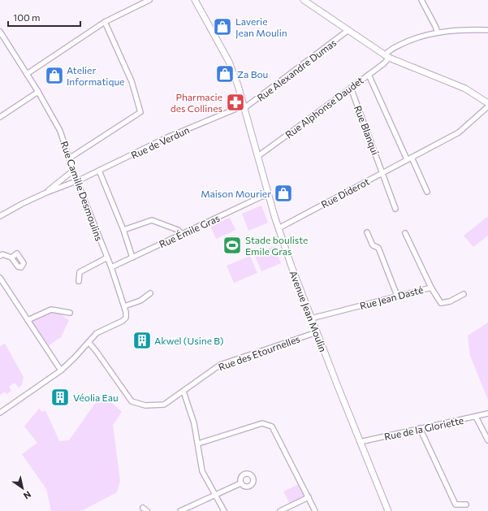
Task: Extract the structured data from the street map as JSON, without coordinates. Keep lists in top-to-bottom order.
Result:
{
  "streets": {
    "main road": ["Avenue Jean Moulin"],
    "street": [
      "Rue Alexandre Dumas",
      "Rue Alphonse Daudet",
      "Rue Blanqui",
      "Rue de Verdun",
      "Rue Camille Desmoulins",
      "Rue Diderot",
      "Rue Émile Gras",
      "Rue Jean Dasté",
      "Rue des Etournelles",
      "Rue de la Gloriette"
    ]
  },
  "crossings": [
    ["Rue Alexandre Dumas", "Rue de Verdun"],
    ["Rue Alexandre Dumas", "Avenue Jean Moulin"],
    ["Rue Alphonse Daudet", "Rue Blanqui"],
    ["Rue Alphonse Daudet", "Avenue Jean Moulin"],
    ["Rue Blanqui", "Rue Diderot"],
    ["Rue de Verdun", "Rue Camille Desmoulins"],
    ["Rue de Verdun", "Avenue Jean Moulin"],
    ["Rue Camille Desmoulins", "Rue Émile Gras"],
    ["Rue Camille Desmoulins", "Rue des Etournelles"],
    ["Rue Diderot", "Avenue Jean Moulin"],
    ["Rue Émile Gras", "Avenue Jean Moulin"],
    ["Rue Jean Dasté", "Avenue Jean Moulin"],
    ["Avenue Jean Moulin", "Rue des Etournelles"],
    ["Avenue Jean Moulin", "Rue de la Gloriette"]
  ],
  "places": {
    "shop": [
      "Laverie Jean Moulin",
      "Za Bou",
      "Atelier Informatique",
      "Maison Mourier"
    ],
    "pharmacy": ["Pharmacie des Collines"],
    "sports": ["Stade bouliste Emile Gras"],
    "building": ["Akwel (Usine B)", "Véolia Eau"]
  },
  "scale_bar": "100 m",
  "north": "bottom right"
}
